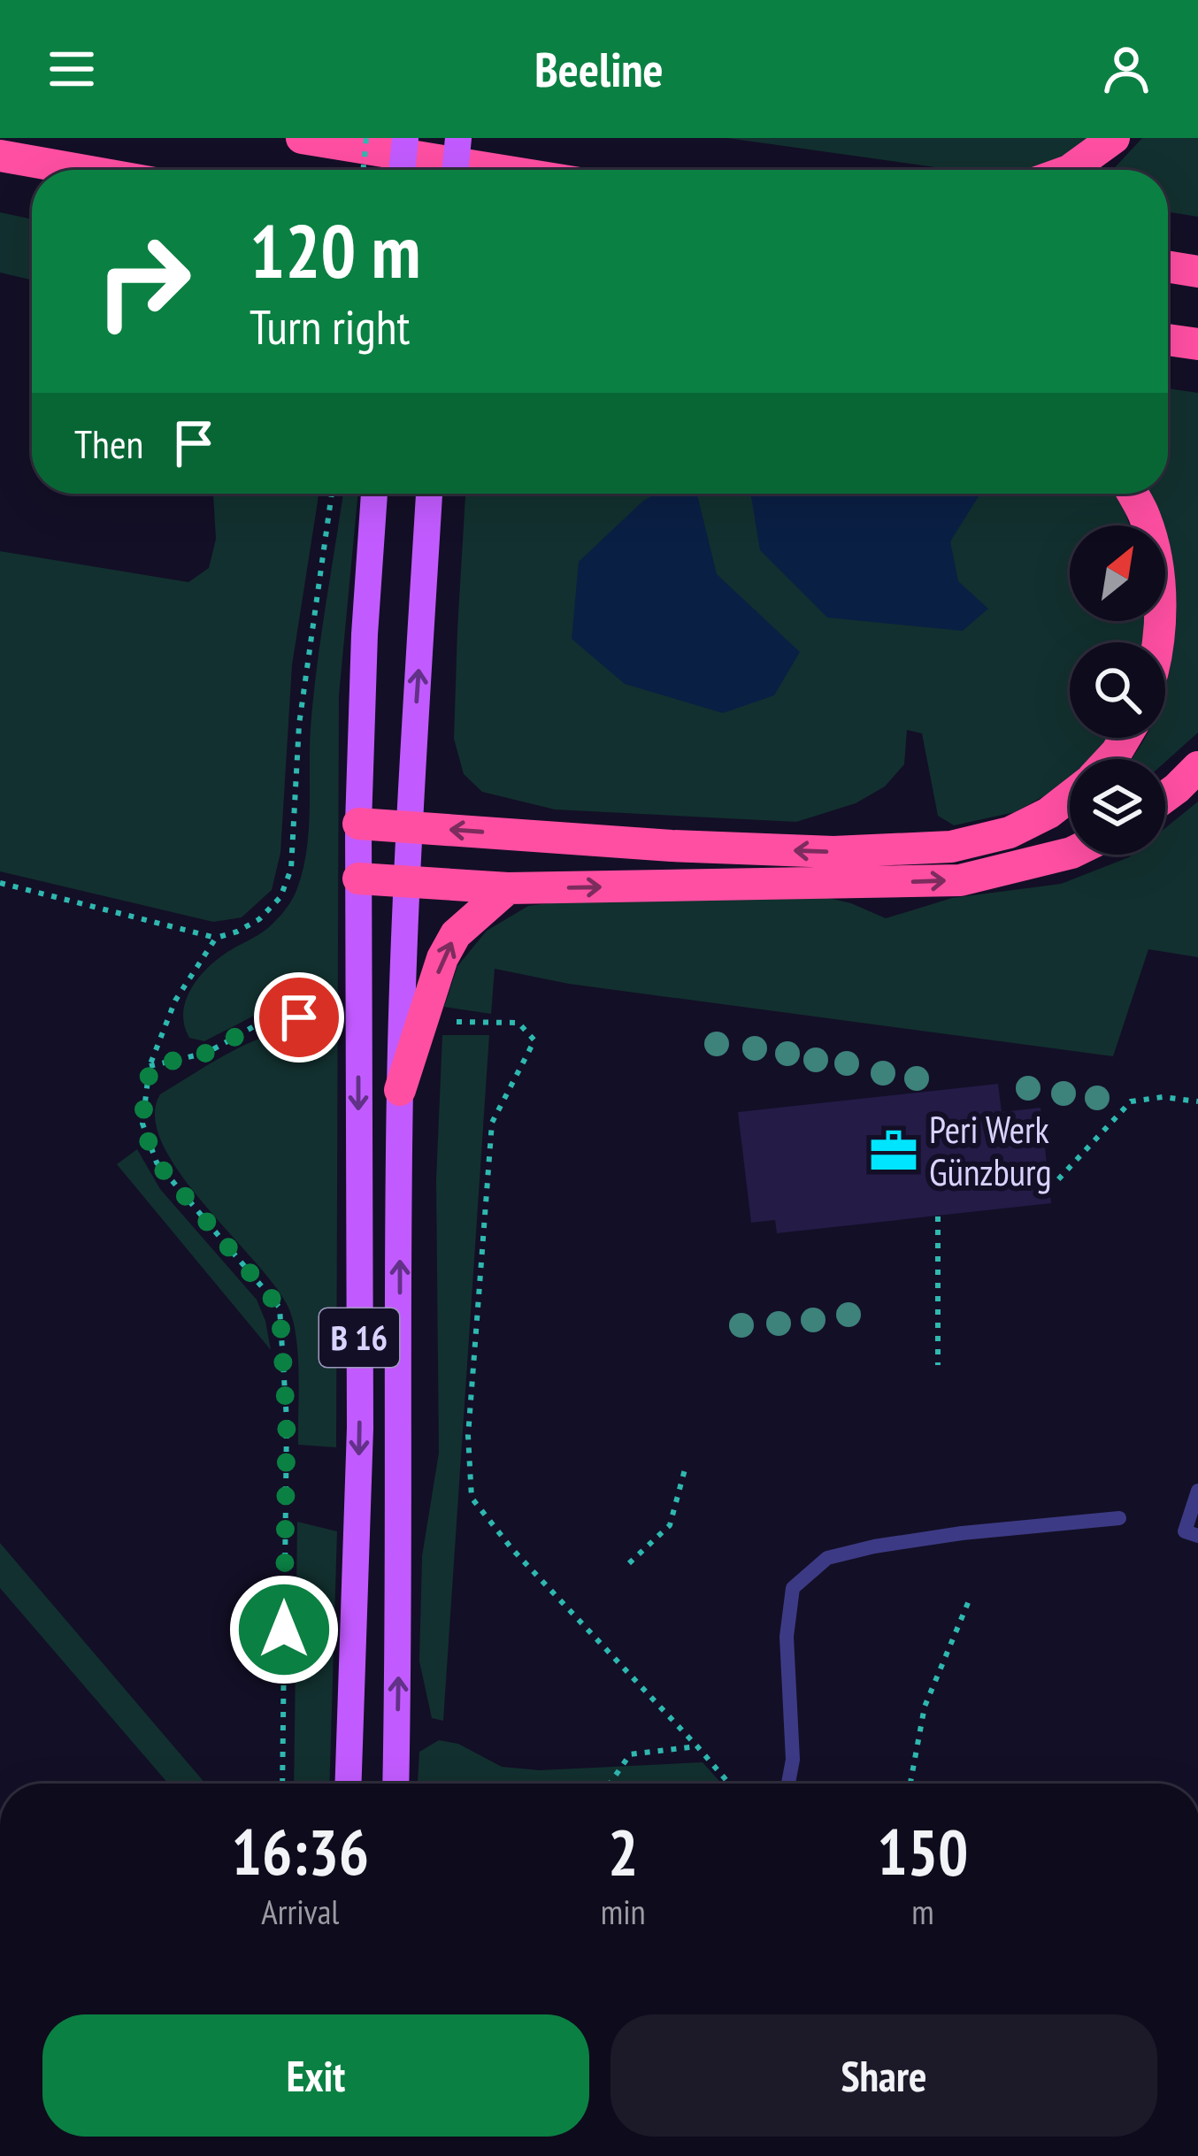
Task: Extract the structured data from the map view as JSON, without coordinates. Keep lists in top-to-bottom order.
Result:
{
  "streets": {
    "main road": ["B 16"]
  },
  "places": {
    "office": ["Peri Werk Günzburg"]
  },
  "north": "top right",
  "page": {
    "header": "Beeline",
    "turn": ["120 m", "Turn right"],
    "then": "Then",
    "eta": [
      "16:36",
      "Arrival",
      "2",
      "min",
      "150",
      "m"
    ],
    "buttons": ["Exit", "Share"]
  }
}
